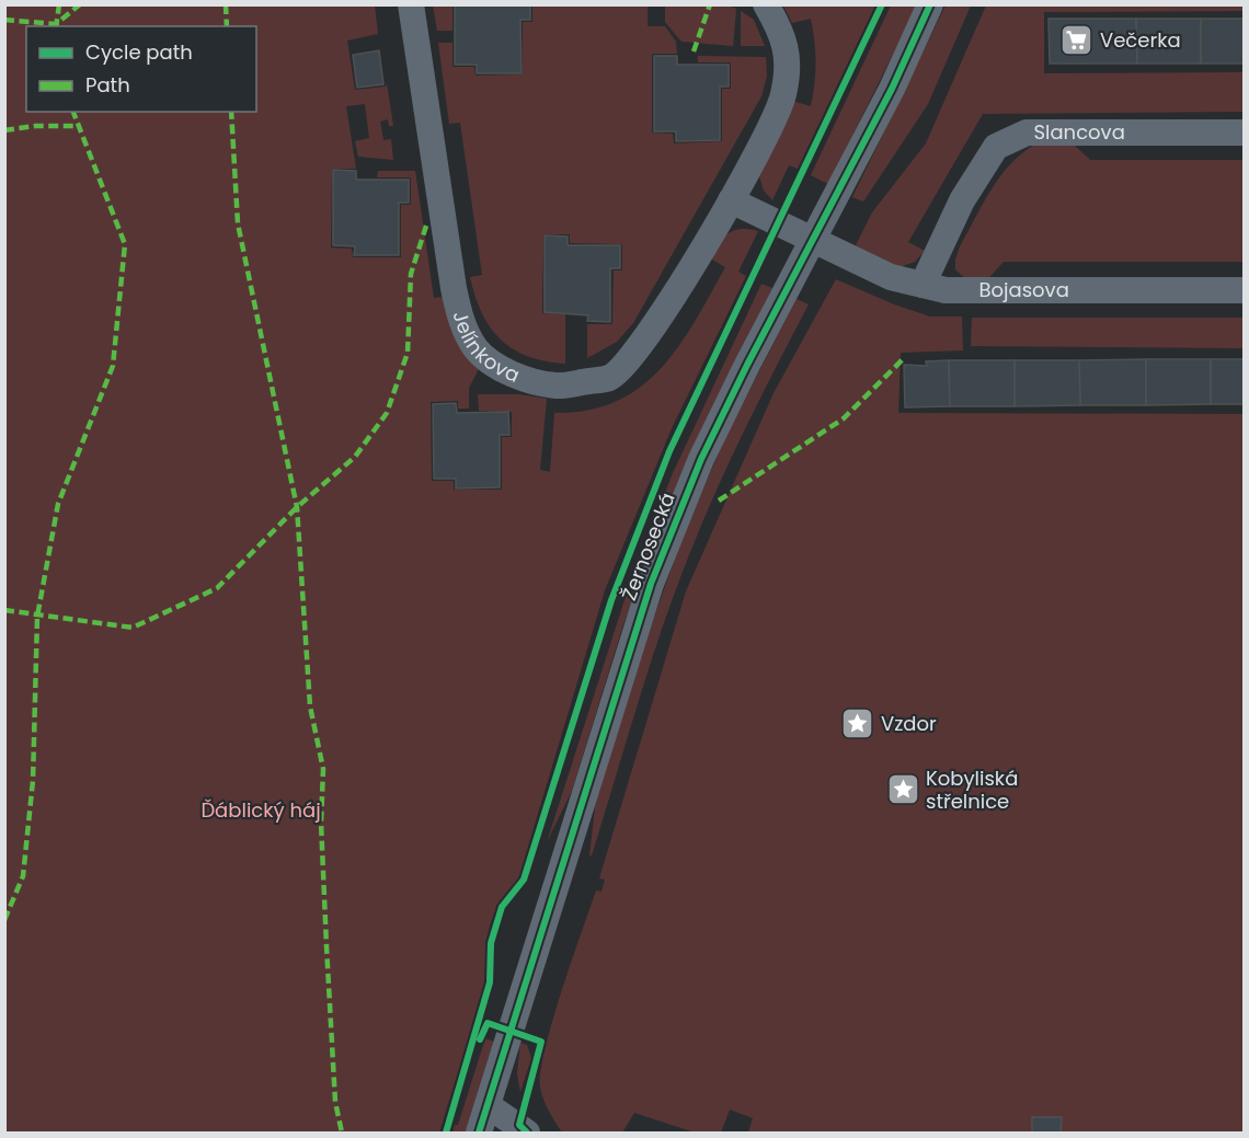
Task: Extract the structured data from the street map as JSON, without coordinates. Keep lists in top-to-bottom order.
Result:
{
  "streets": {
    "street": [
      "Slancova",
      "Bojasova",
      "Jelínkova",
      "Žernosecká"
    ]
  },
  "crossings": [
    ["Slancova", "Bojasova"],
    ["Bojasova", "Žernosecká"]
  ],
  "parks": ["Ďáblický háj"],
  "places": {
    "supermarket": ["Večerka"],
    "place": ["Vzdor", "Kobyliská střelnice"]
  },
  "legend": ["Cycle path", "Path"]
}
